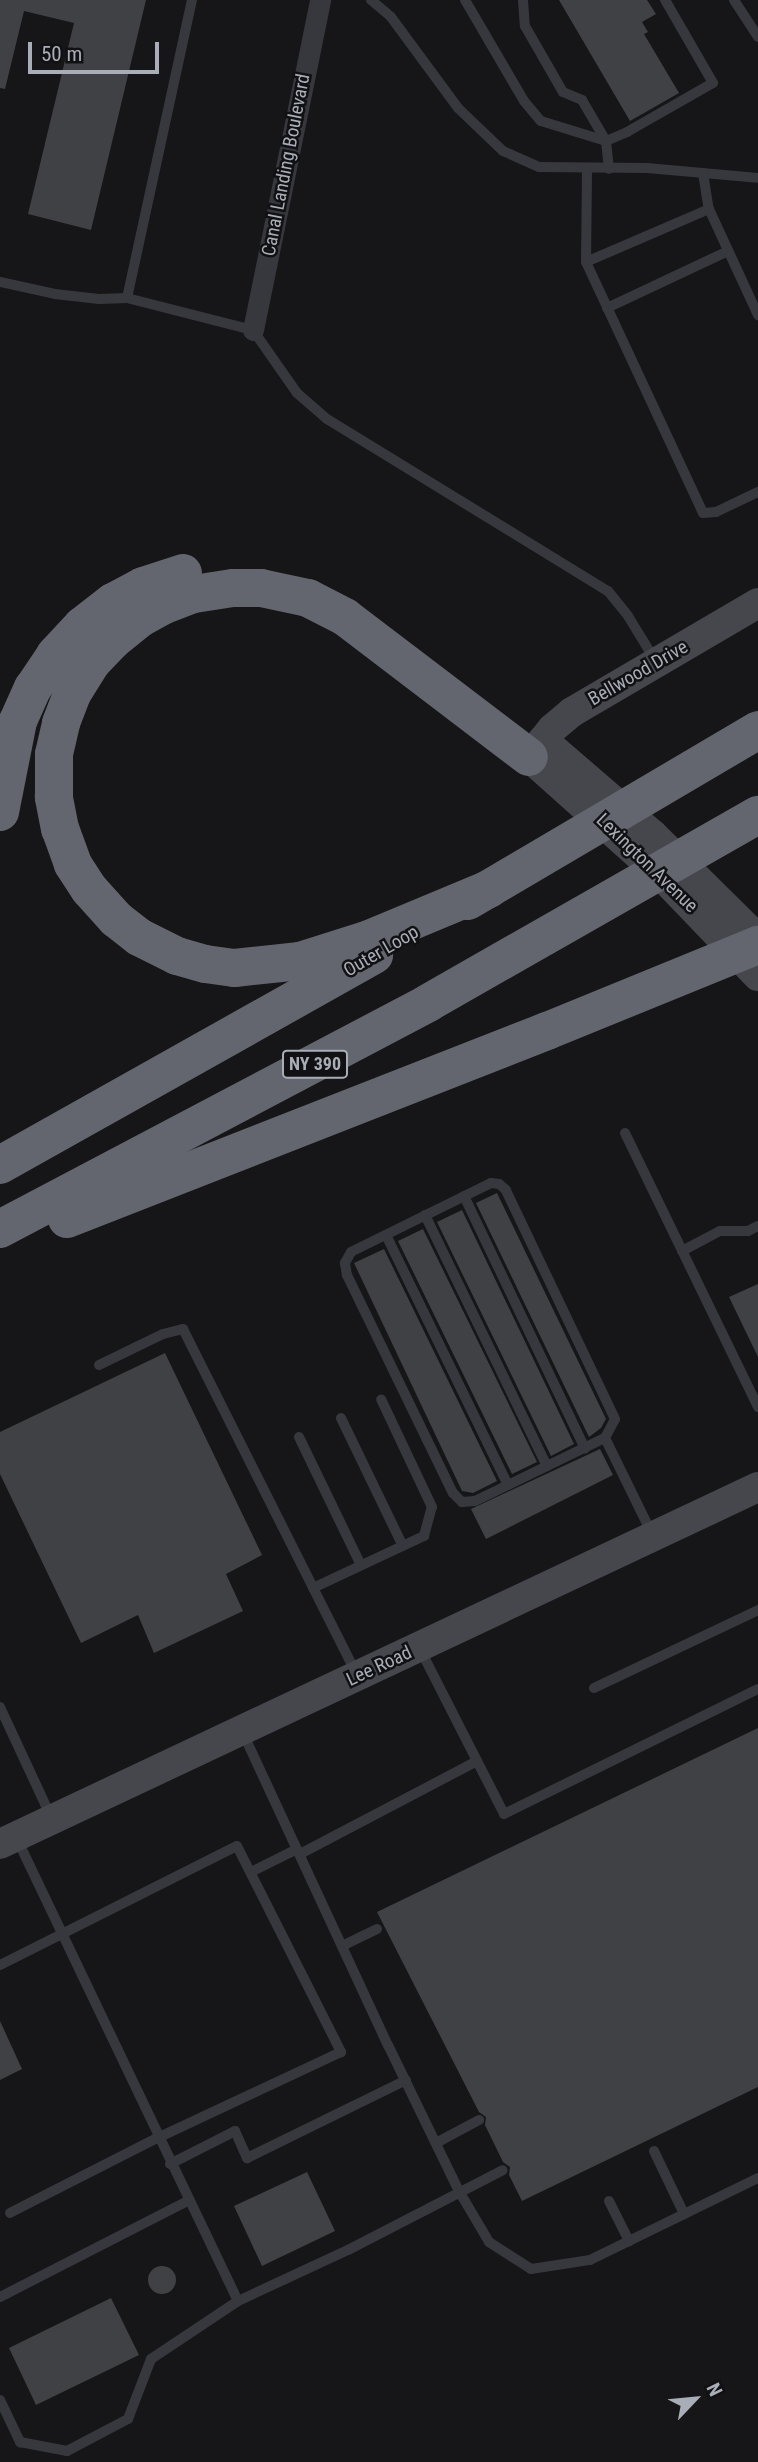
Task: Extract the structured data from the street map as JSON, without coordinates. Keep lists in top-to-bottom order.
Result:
{
  "streets": {
    "highway": ["Outer Loop", "NY 390"],
    "street": [
      "Canal Landing Boulevard",
      "Bellwood Drive",
      "Lexington Avenue",
      "Lee Road"
    ]
  },
  "crossings": [
    ["Bellwood Drive", "Lexington Avenue"]
  ],
  "scale_bar": "50 m",
  "north": "top right"
}
